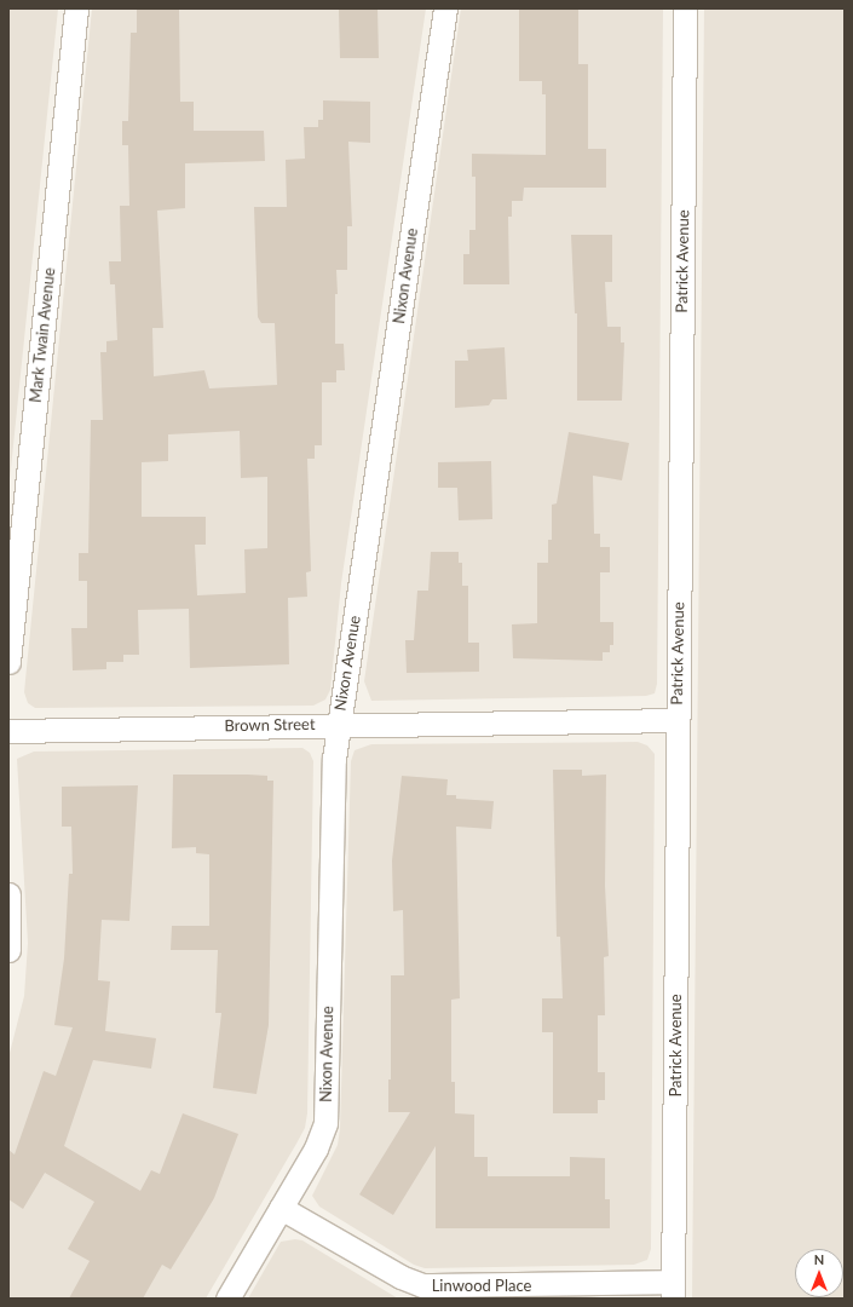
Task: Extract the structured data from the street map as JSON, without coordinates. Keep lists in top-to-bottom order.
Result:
{
  "streets": {
    "street": [
      "Patrick Avenue",
      "Nixon Avenue",
      "Mark Twain Avenue",
      "Brown Street",
      "Linwood Place"
    ]
  },
  "crossings": [
    ["Patrick Avenue", "Brown Street"],
    ["Patrick Avenue", "Linwood Place"],
    ["Nixon Avenue", "Brown Street"],
    ["Nixon Avenue", "Linwood Place"]
  ],
  "north": "top"
}
